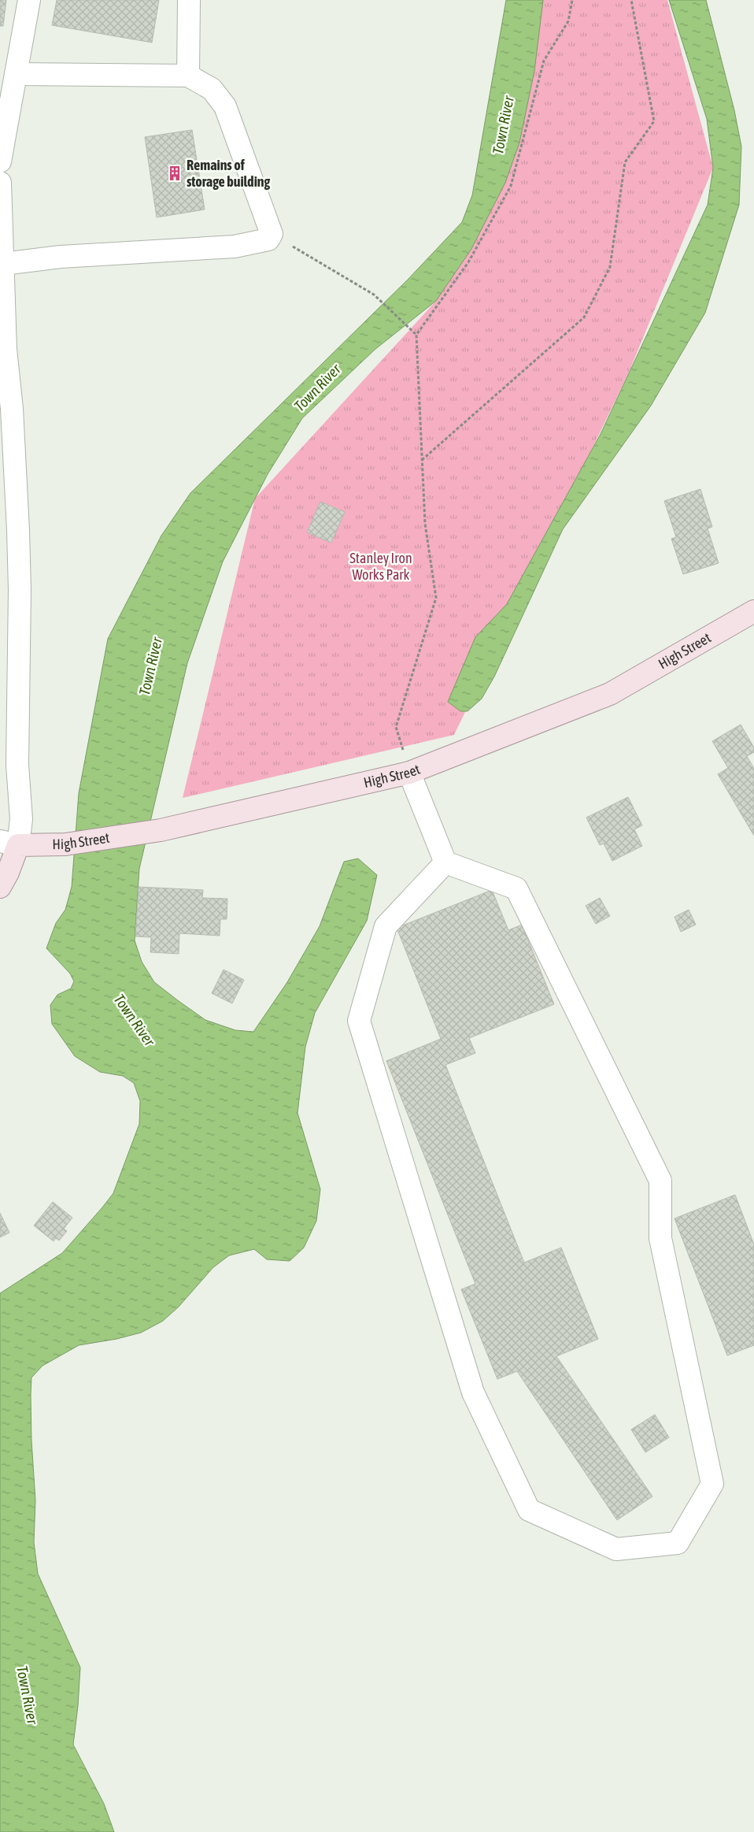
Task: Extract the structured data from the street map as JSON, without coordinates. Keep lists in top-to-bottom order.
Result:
{
  "streets": {
    "main road": ["High Street"]
  },
  "water": ["Town River"],
  "parks": ["Stanley Iron Works Park"],
  "places": {
    "building": ["Remains of storage building"]
  }
}
